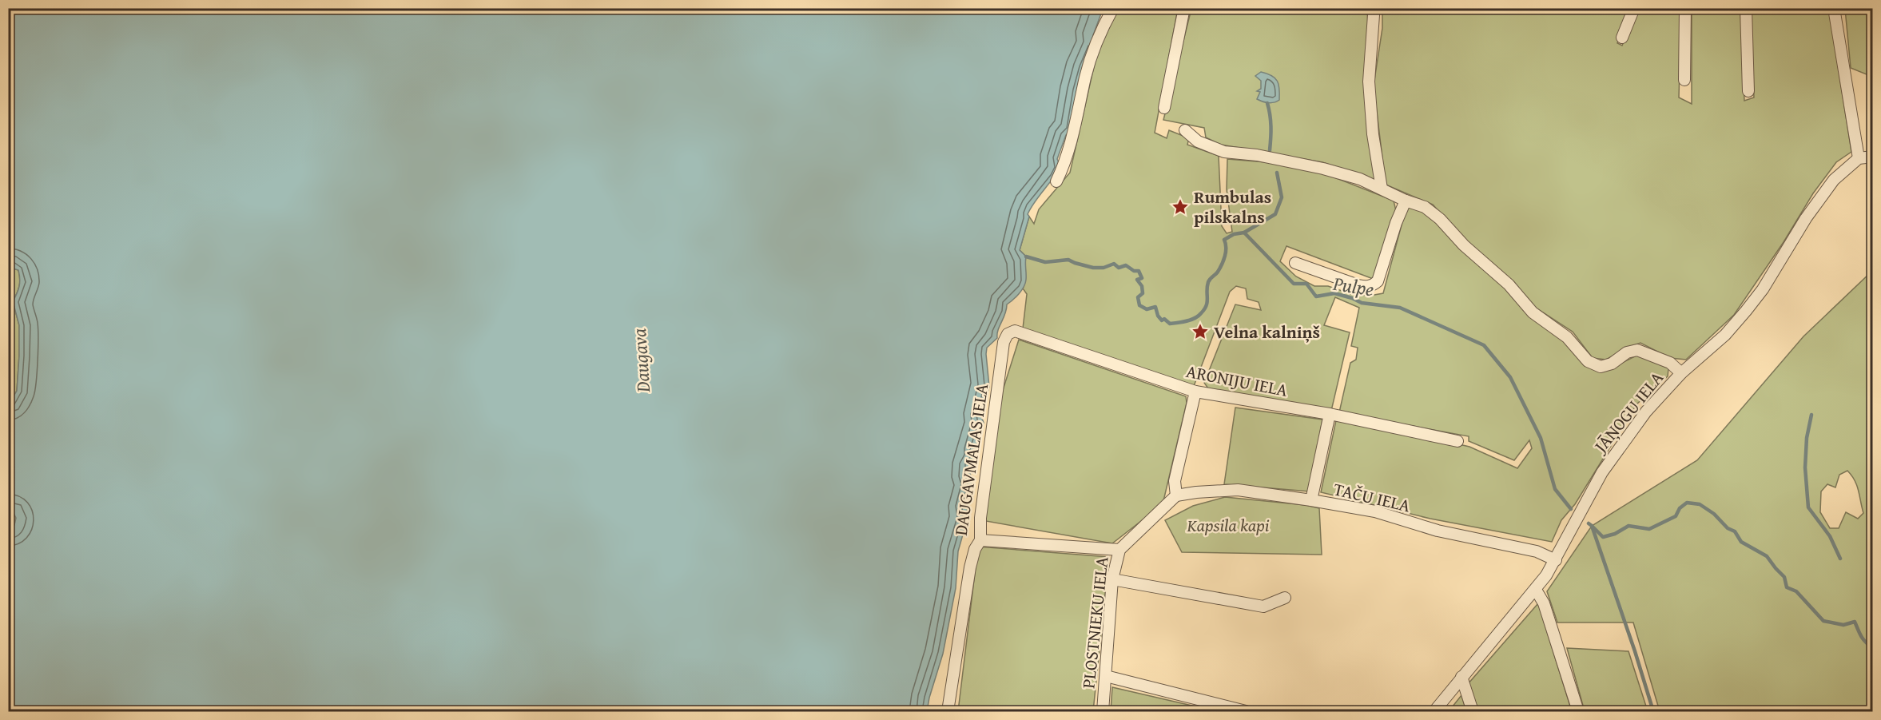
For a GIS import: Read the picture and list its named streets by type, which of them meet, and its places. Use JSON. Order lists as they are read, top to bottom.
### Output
{
  "streets": {
    "street": [
      "ARONIJU IELA",
      "JĀŅOGU IELA",
      "DAUGAVMALAS IELA",
      "TAČU IELA",
      "PLOSTNIEKU IELA"
    ]
  },
  "crossings": [
    ["ARONIJU IELA", "DAUGAVMALAS IELA"],
    ["JĀŅOGU IELA", "TAČU IELA"],
    ["TAČU IELA", "PLOSTNIEKU IELA"]
  ],
  "water": ["Pulpe", "Daugava"],
  "parks": ["Kapsila kapi"],
  "places": {
    "place": ["Rumbulas pilskalns", "Velna kalniņš"]
  }
}
